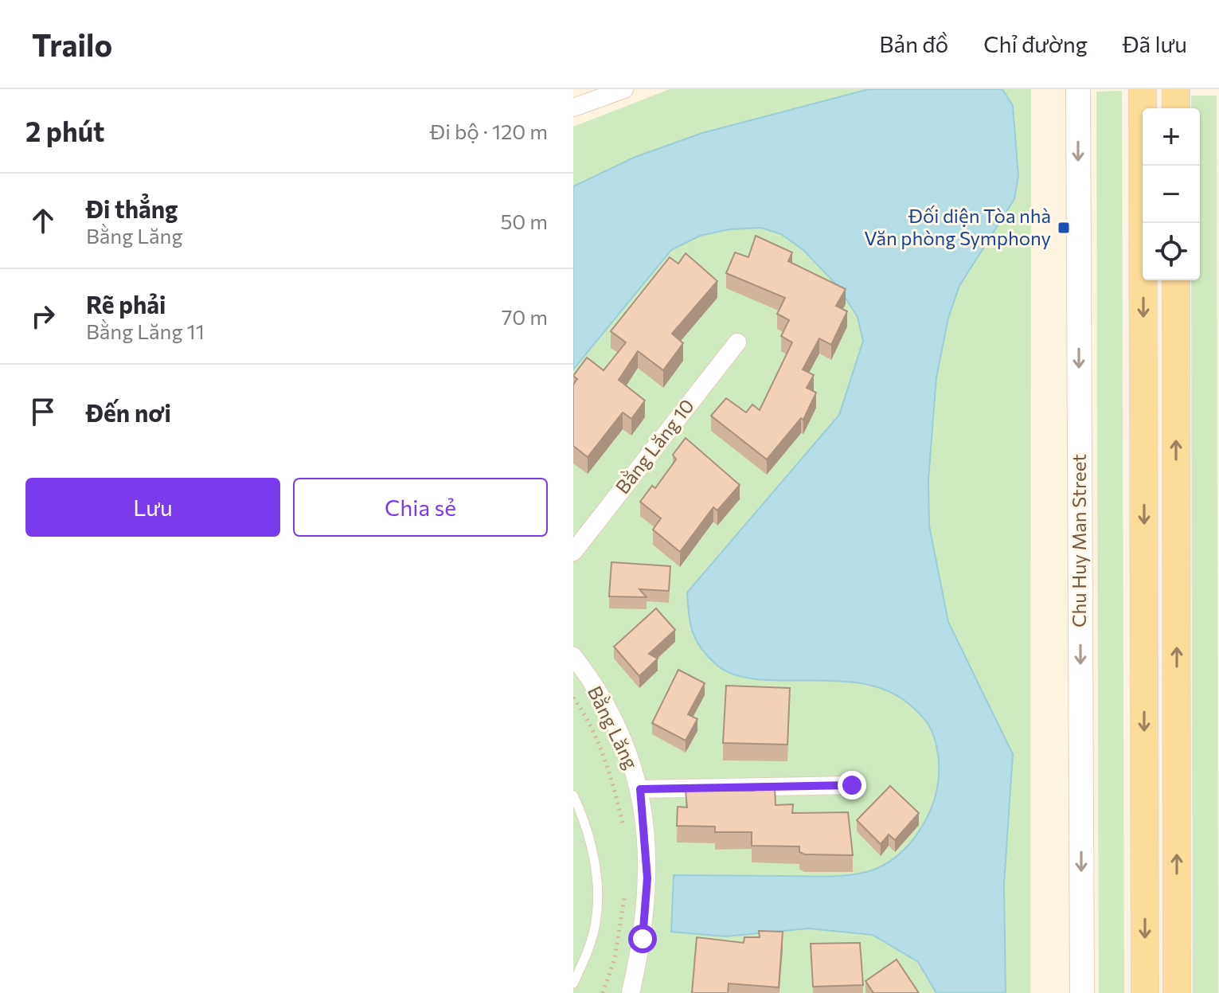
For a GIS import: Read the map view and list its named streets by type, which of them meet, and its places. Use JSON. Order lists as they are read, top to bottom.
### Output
{
  "streets": {
    "main road": ["Chu Huy Man Street"],
    "street": ["Bằng Lăng 10", "Bằng Lăng"]
  },
  "places": {
    "transit": ["Đối diện Tòa nhà Văn phòng Symphony"]
  },
  "page": {
    "header": "Trailo",
    "nav": ["Bản đồ", "Chỉ đường", "Đã lưu"],
    "heading": ["2 phút", "Đi bộ · 120 m"],
    "map_buttons": ["+", "−"],
    "list": [
      ["Đi thẳng", "Bằng Lăng", "50 m"],
      ["Rẽ phải", "Bằng Lăng 11", "70 m"],
      "Đến nơi"
    ],
    "buttons": ["Lưu", "Chia sẻ"]
  }
}
